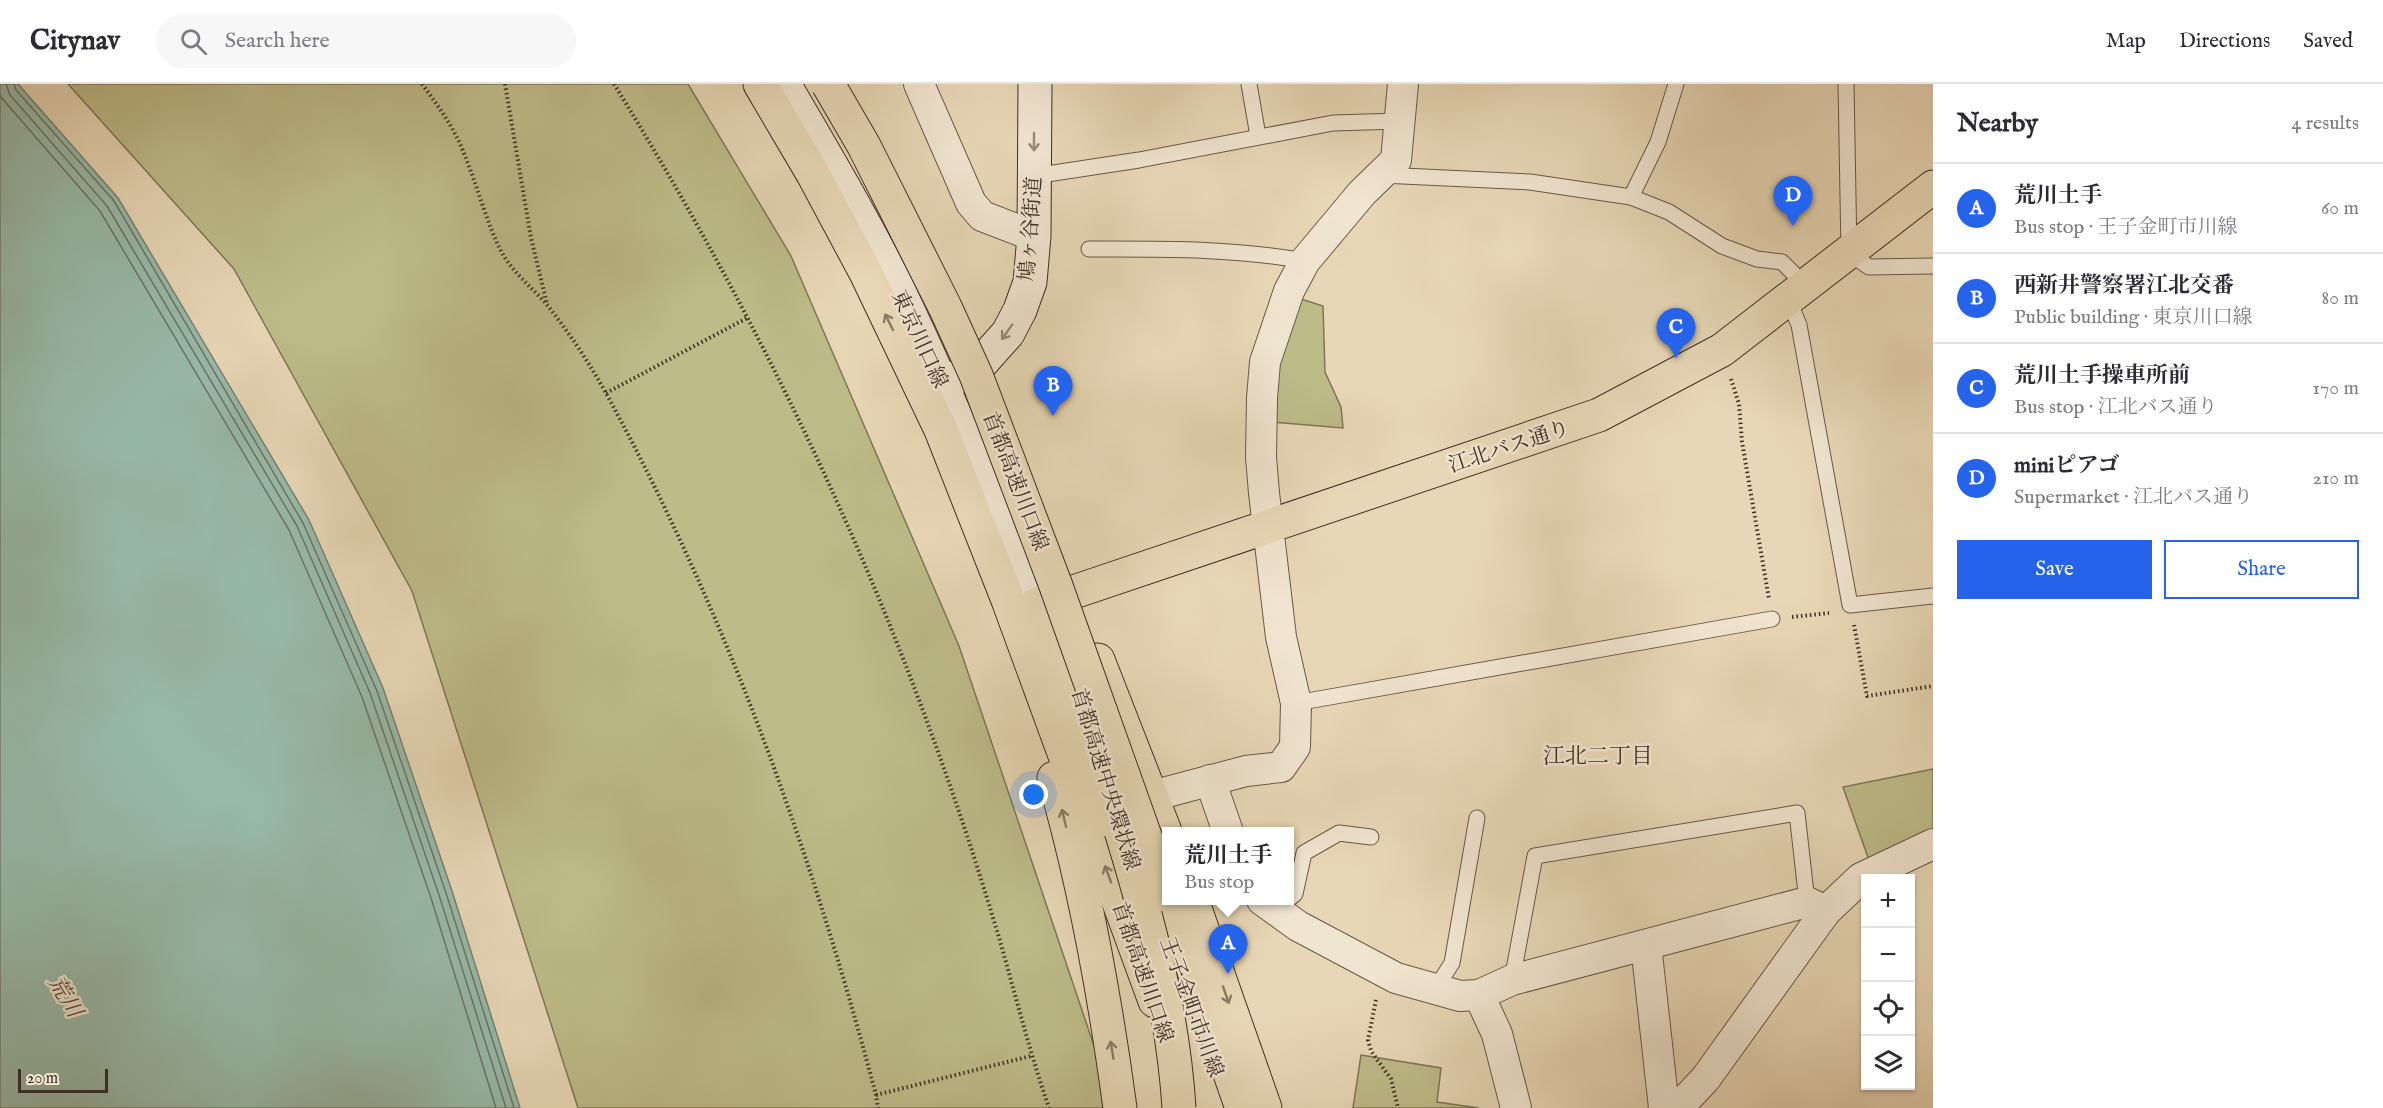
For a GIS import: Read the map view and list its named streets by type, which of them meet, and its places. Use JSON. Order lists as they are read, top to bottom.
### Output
{
  "streets": {
    "main road": [
      "鳩ヶ谷街道",
      "東京川口線",
      "江北バス通り",
      "首都高速川口線",
      "首都高速中央環状線",
      "王子金町市川線"
    ]
  },
  "crossings": [
    ["鳩ヶ谷街道", "東京川口線"],
    ["東京川口線", "江北バス通り"],
    ["東京川口線", "王子金町市川線"],
    ["江北バス通り", "王子金町市川線"],
    ["首都高速川口線", "首都高速中央環状線"]
  ],
  "one_way": ["鳩ヶ谷街道"],
  "districts": ["江北二丁目"],
  "water": ["荒川"],
  "scale_bar": "20 m",
  "page": {
    "header": "Citynav",
    "search": "Search here",
    "nav": ["Map", "Directions", "Saved"],
    "heading": ["Nearby", "4 results"],
    "list": [
      {
        "mark": "A",
        "name": "荒川土手",
        "note": "Bus stop · 王子金町市川線",
        "value": "60 m"
      },
      {
        "mark": "B",
        "name": "西新井警察署江北交番",
        "note": "Public building · 東京川口線",
        "value": "80 m"
      },
      {
        "mark": "C",
        "name": "荒川土手操車所前",
        "note": "Bus stop · 江北バス通り",
        "value": "170 m"
      },
      {
        "mark": "D",
        "name": "miniピアゴ",
        "note": "Supermarket · 江北バス通り",
        "value": "210 m"
      }
    ],
    "pins": [
      "D",
      "C",
      "B",
      "A"
    ],
    "buttons": ["Save", "Share"],
    "popup": ["荒川土手", "Bus stop"],
    "map_buttons": ["+", "−"],
    "scale": "20 m"
  }
}
